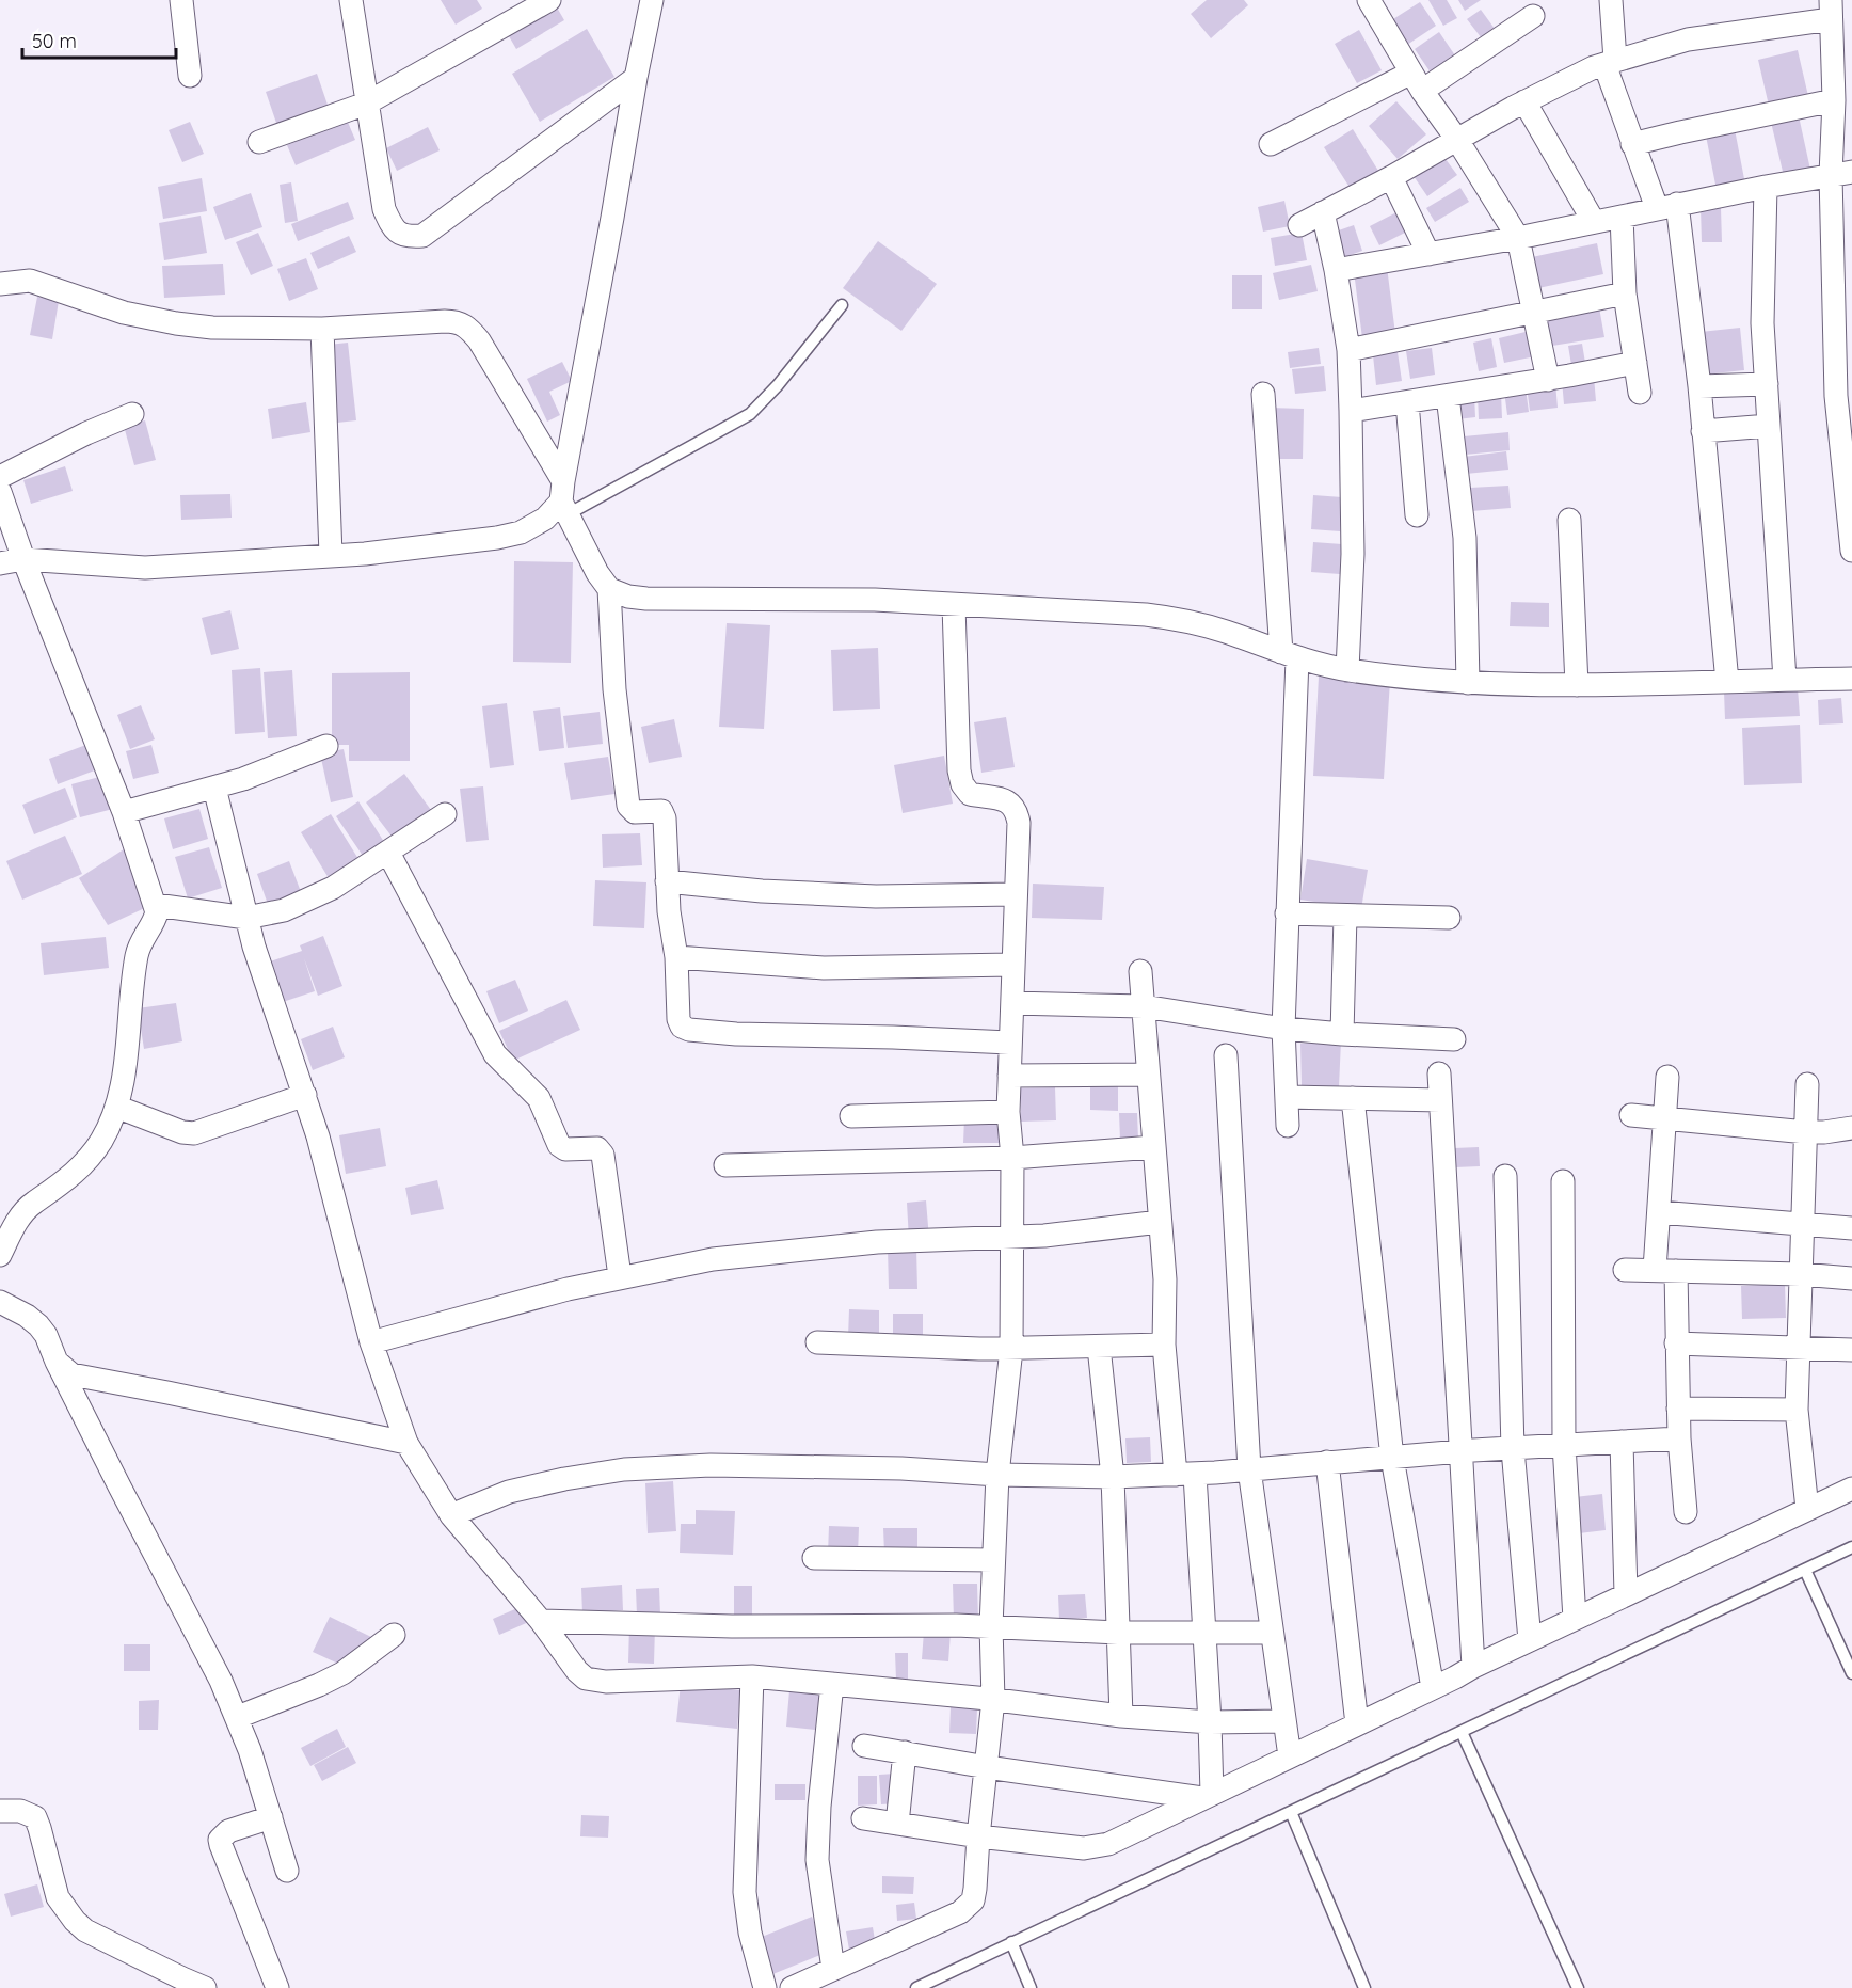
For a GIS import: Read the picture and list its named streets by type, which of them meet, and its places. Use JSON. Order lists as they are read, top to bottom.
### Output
{
  "scale_bar": "50 m"
}
